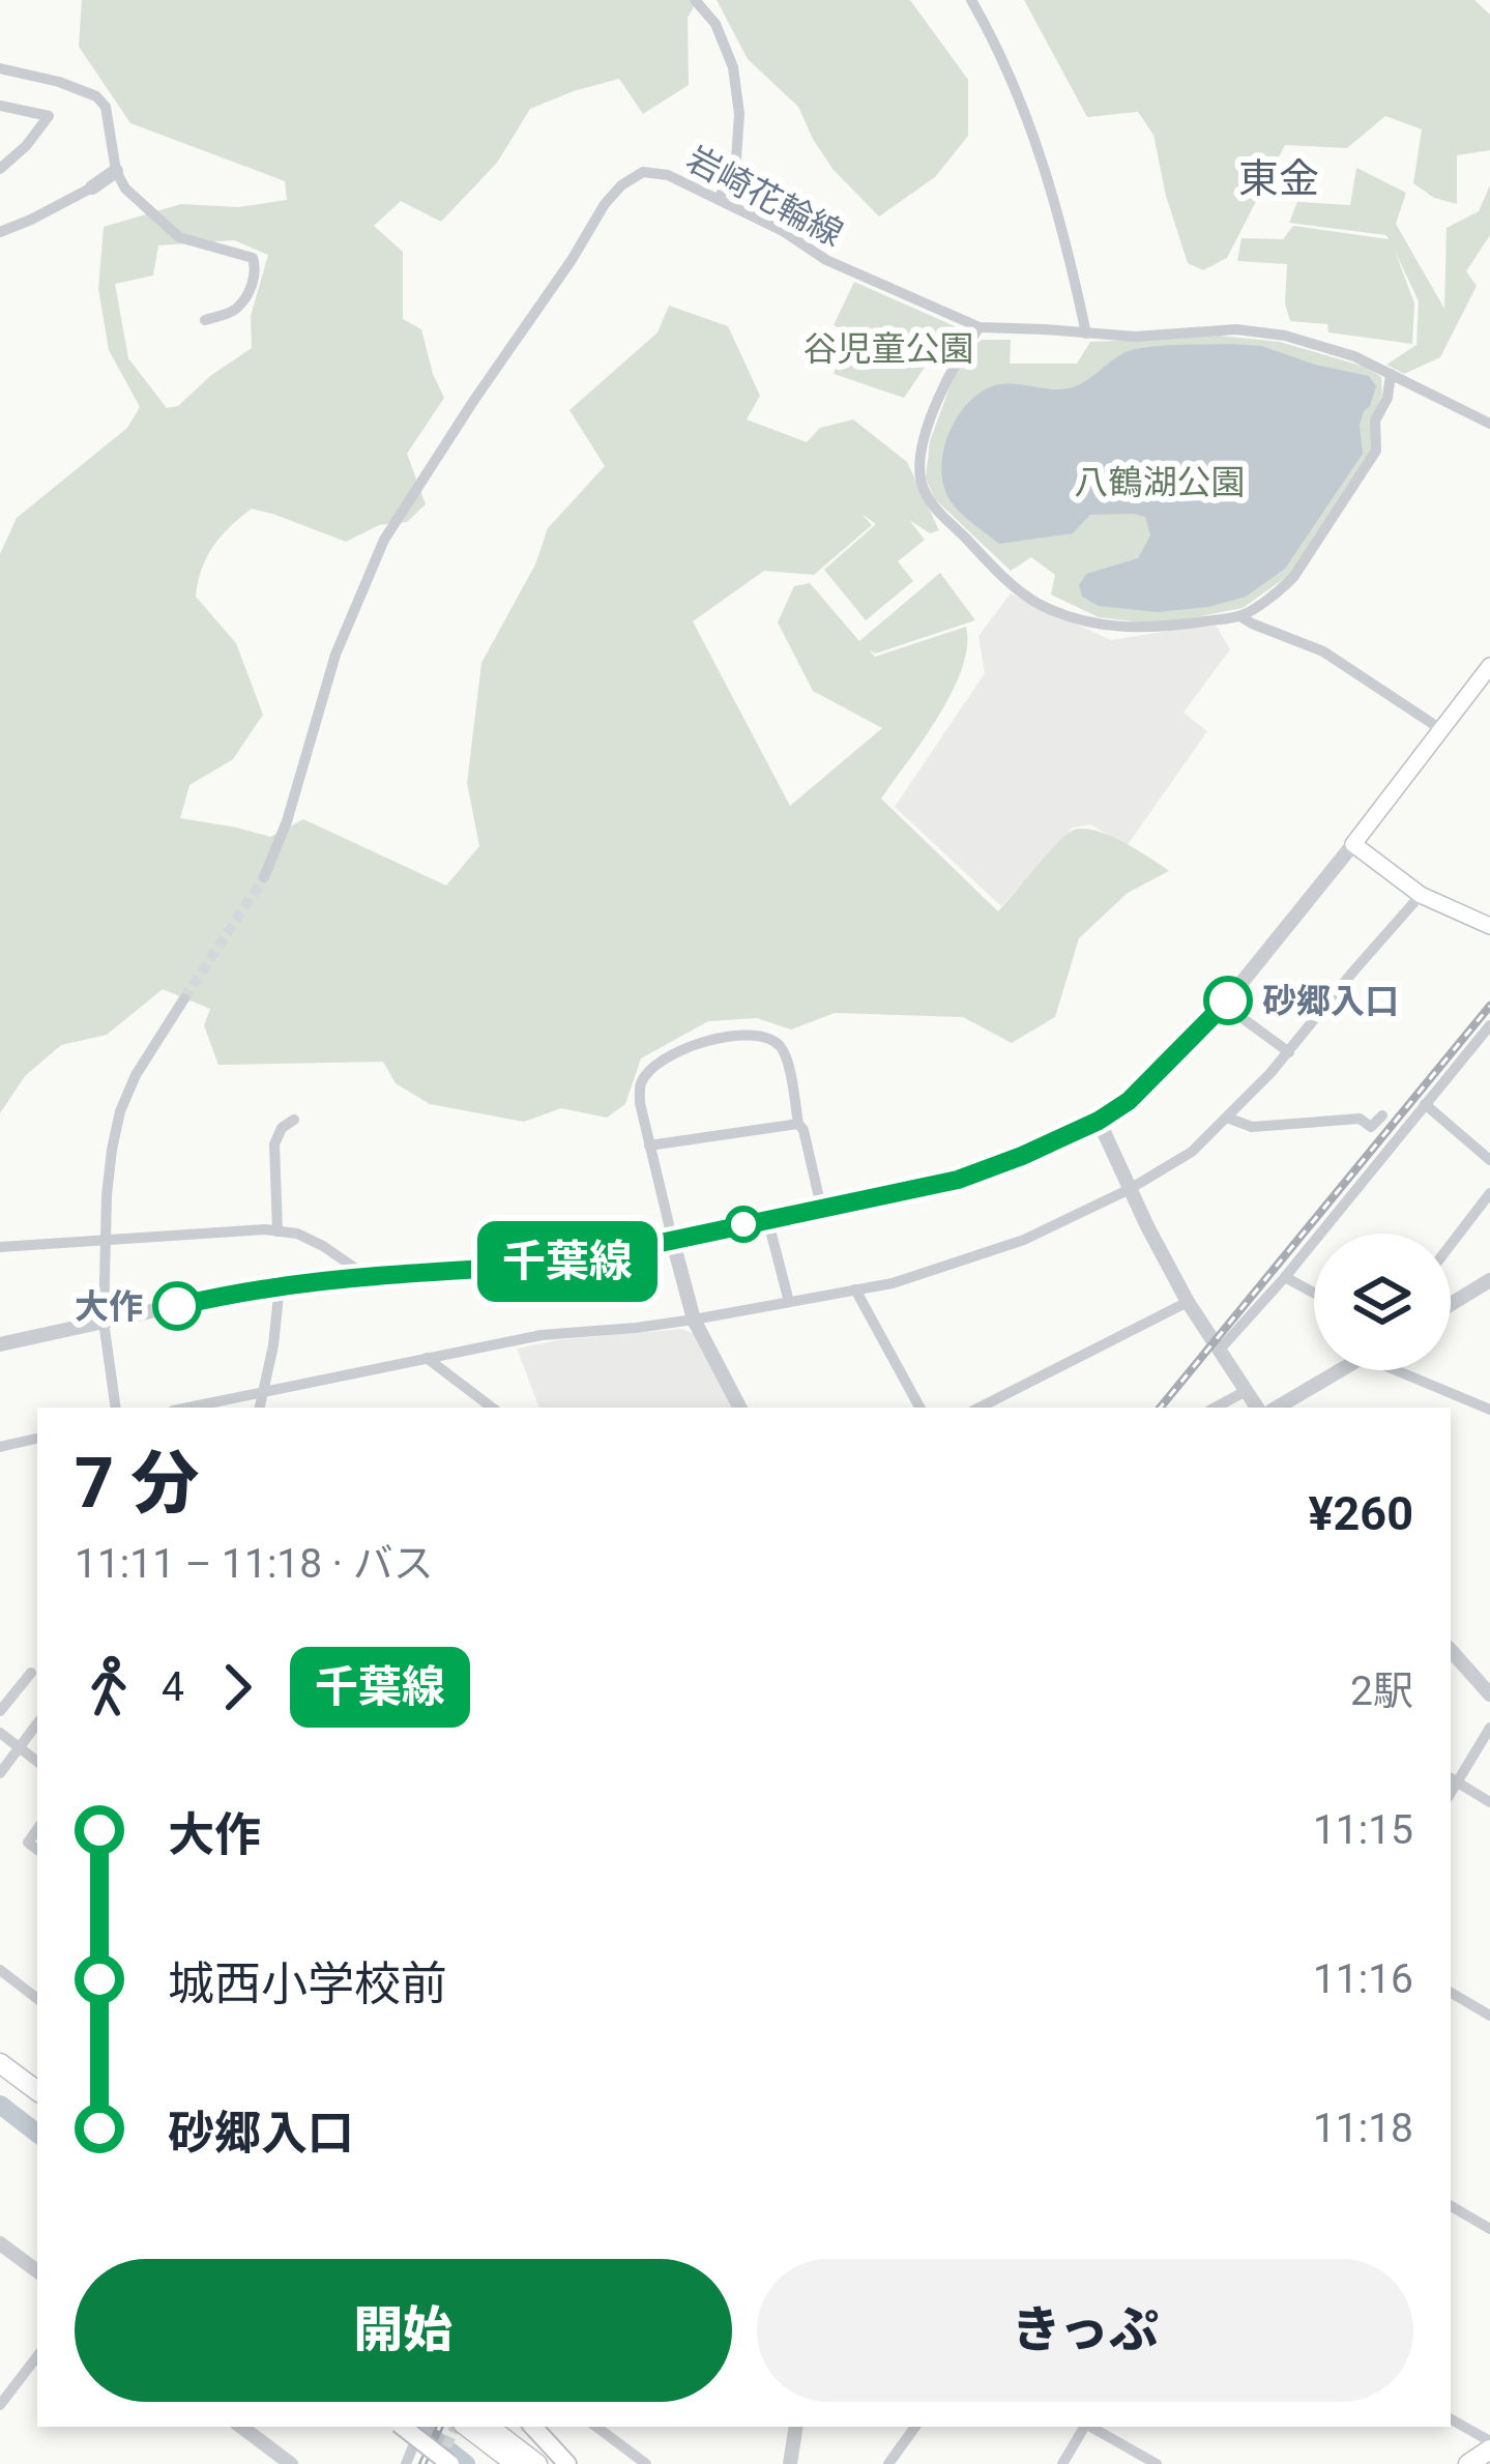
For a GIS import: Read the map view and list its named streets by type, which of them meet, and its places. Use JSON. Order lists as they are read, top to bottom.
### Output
{
  "streets": {
    "street": ["岩崎花輪線"]
  },
  "districts": ["東金"],
  "parks": ["谷児童公園", "八鶴湖公園"],
  "places": ["砂郷入口", "大作"],
  "lines": ["bus line 千葉線"],
  "page": {
    "on_map": "千葉線",
    "heading": ["7 分", "11:11 – 11:18 · バス", "¥260"],
    "legs": ["4", "千葉線", "2駅"],
    "list": [
      {
        "name": "大作",
        "value": "11:15"
      },
      {
        "name": "城西小学校前",
        "value": "11:16"
      },
      {
        "name": "砂郷入口",
        "value": "11:18"
      }
    ],
    "buttons": ["開始", "きっぷ"]
  }
}
